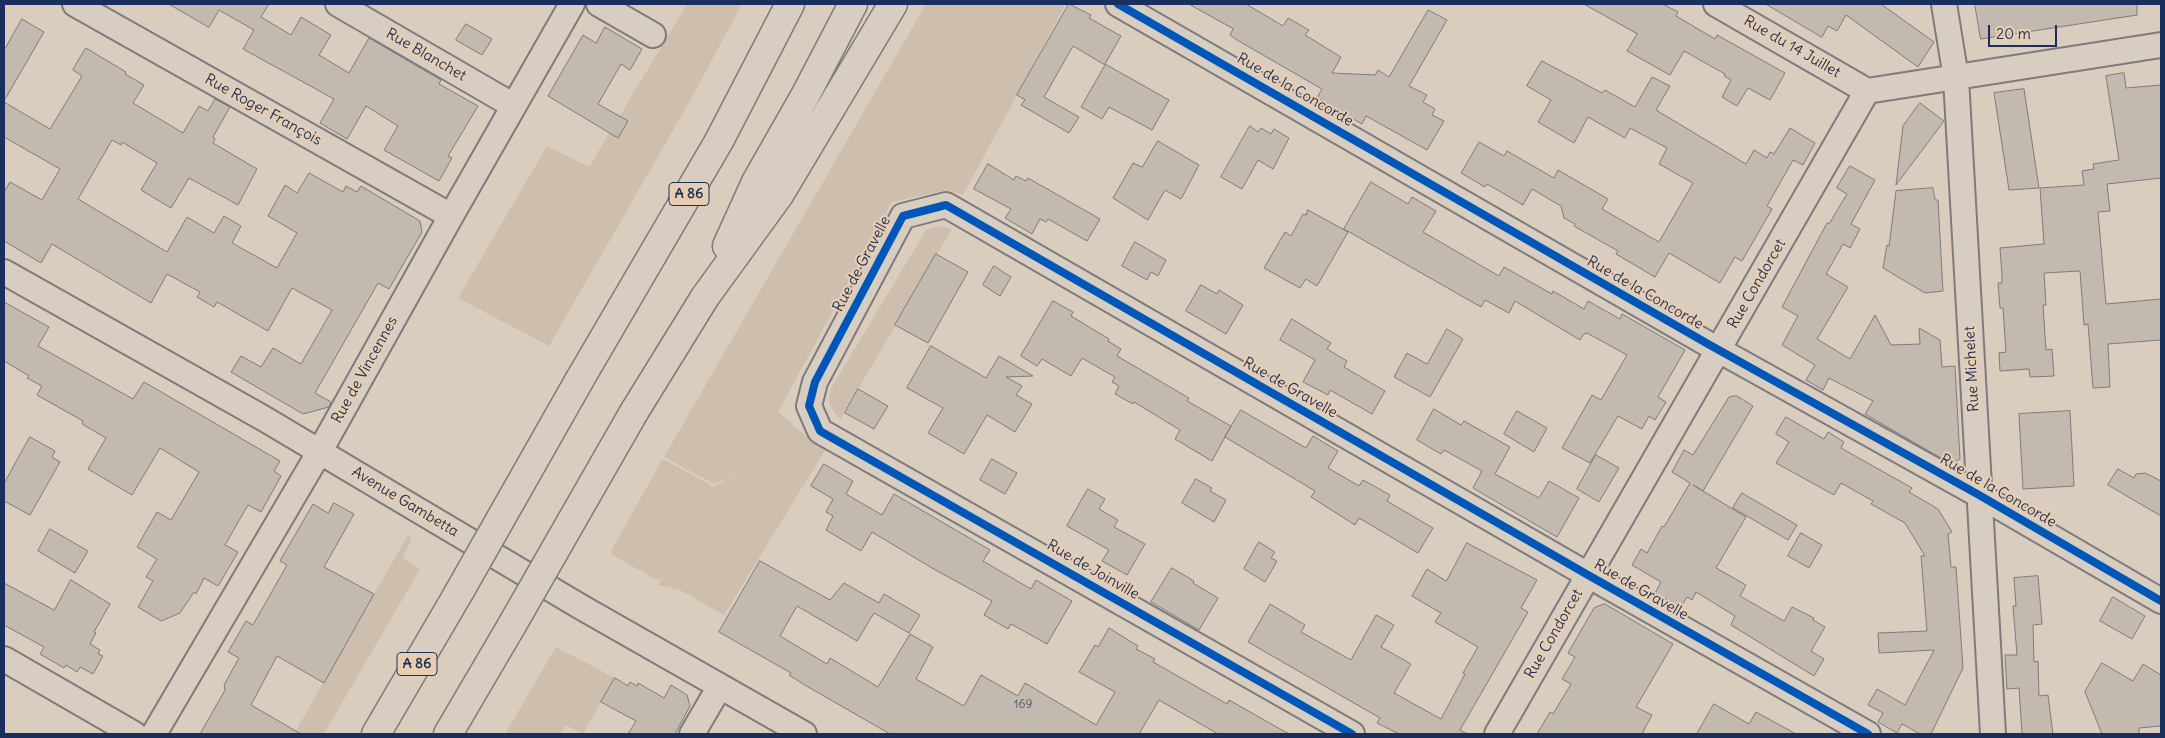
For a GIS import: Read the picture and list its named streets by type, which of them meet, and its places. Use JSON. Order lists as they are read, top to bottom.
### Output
{
  "streets": {
    "highway": ["A 86"],
    "street": [
      "Rue du 14 Juillet",
      "Rue Blanchet",
      "Rue de la Concorde",
      "Rue Roger François",
      "Rue de Gravelle",
      "Rue Condorcet",
      "Rue Michelet",
      "Rue de Vincennes",
      "Avenue Gambetta",
      "Rue de Joinville"
    ]
  },
  "crossings": [
    ["Rue du 14 Juillet", "Rue Condorcet"],
    ["Rue Blanchet", "Rue de Vincennes"],
    ["Rue de la Concorde", "Rue Condorcet"],
    ["Rue de la Concorde", "Rue Michelet"],
    ["Rue Roger François", "Rue de Vincennes"],
    ["Rue de Gravelle", "Rue Condorcet"],
    ["Rue de Gravelle", "Rue de Joinville"],
    ["Rue de Vincennes", "Avenue Gambetta"]
  ],
  "house_numbers": ["169"],
  "scale_bar": "20 m"
}
